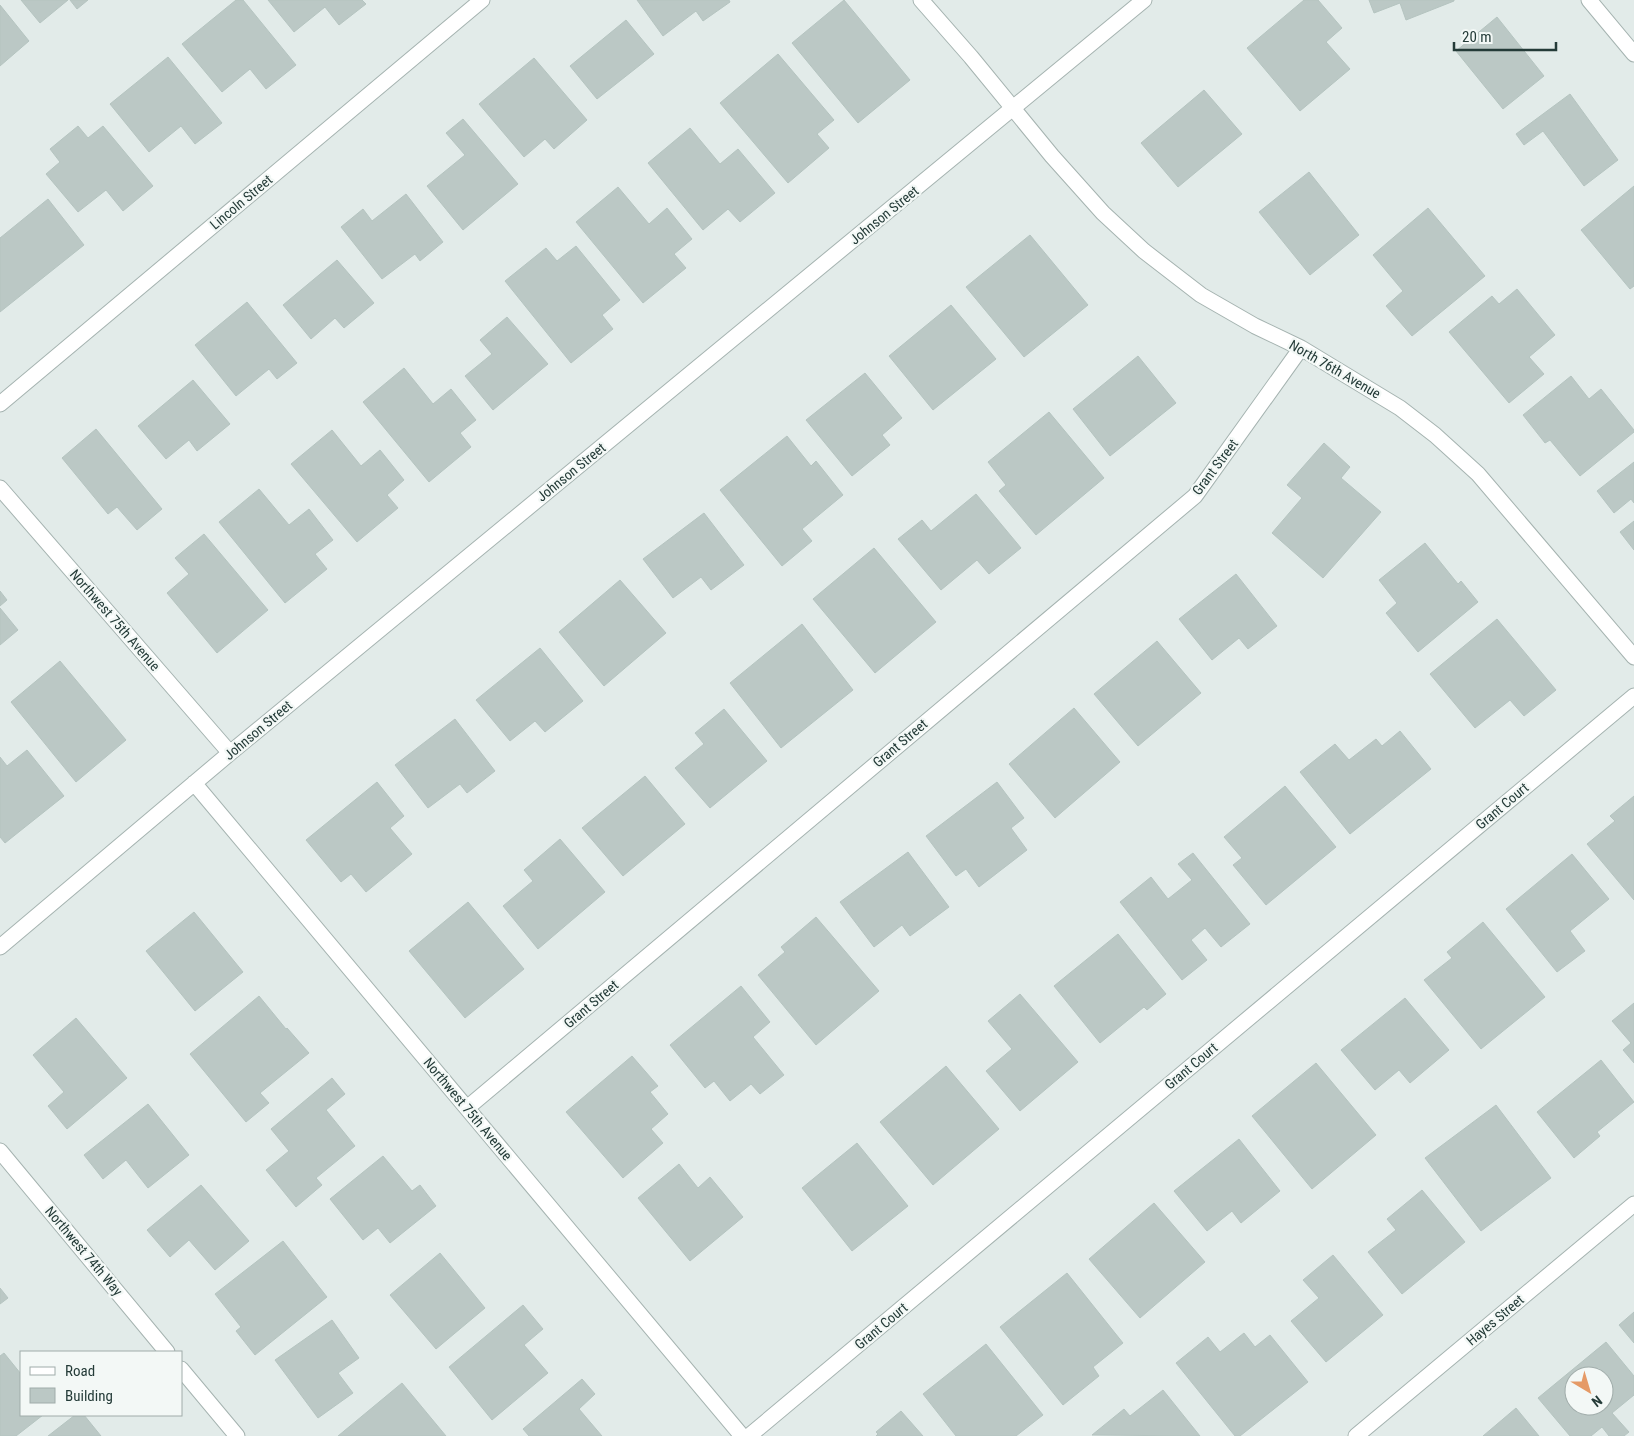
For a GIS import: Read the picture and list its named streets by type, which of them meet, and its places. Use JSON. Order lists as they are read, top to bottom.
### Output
{
  "streets": {
    "street": [
      "Lincoln Street",
      "Johnson Street",
      "North 76th Avenue",
      "Grant Street",
      "Northwest 75th Avenue",
      "Grant Court",
      "Northwest 74th Way",
      "Hayes Street"
    ]
  },
  "crossings": [
    ["Johnson Street", "North 76th Avenue"],
    ["Johnson Street", "Northwest 75th Avenue"],
    ["North 76th Avenue", "Grant Street"],
    ["Grant Street", "Northwest 75th Avenue"]
  ],
  "legend": ["Road", "Building"],
  "scale_bar": "20 m",
  "north": "bottom right"
}
